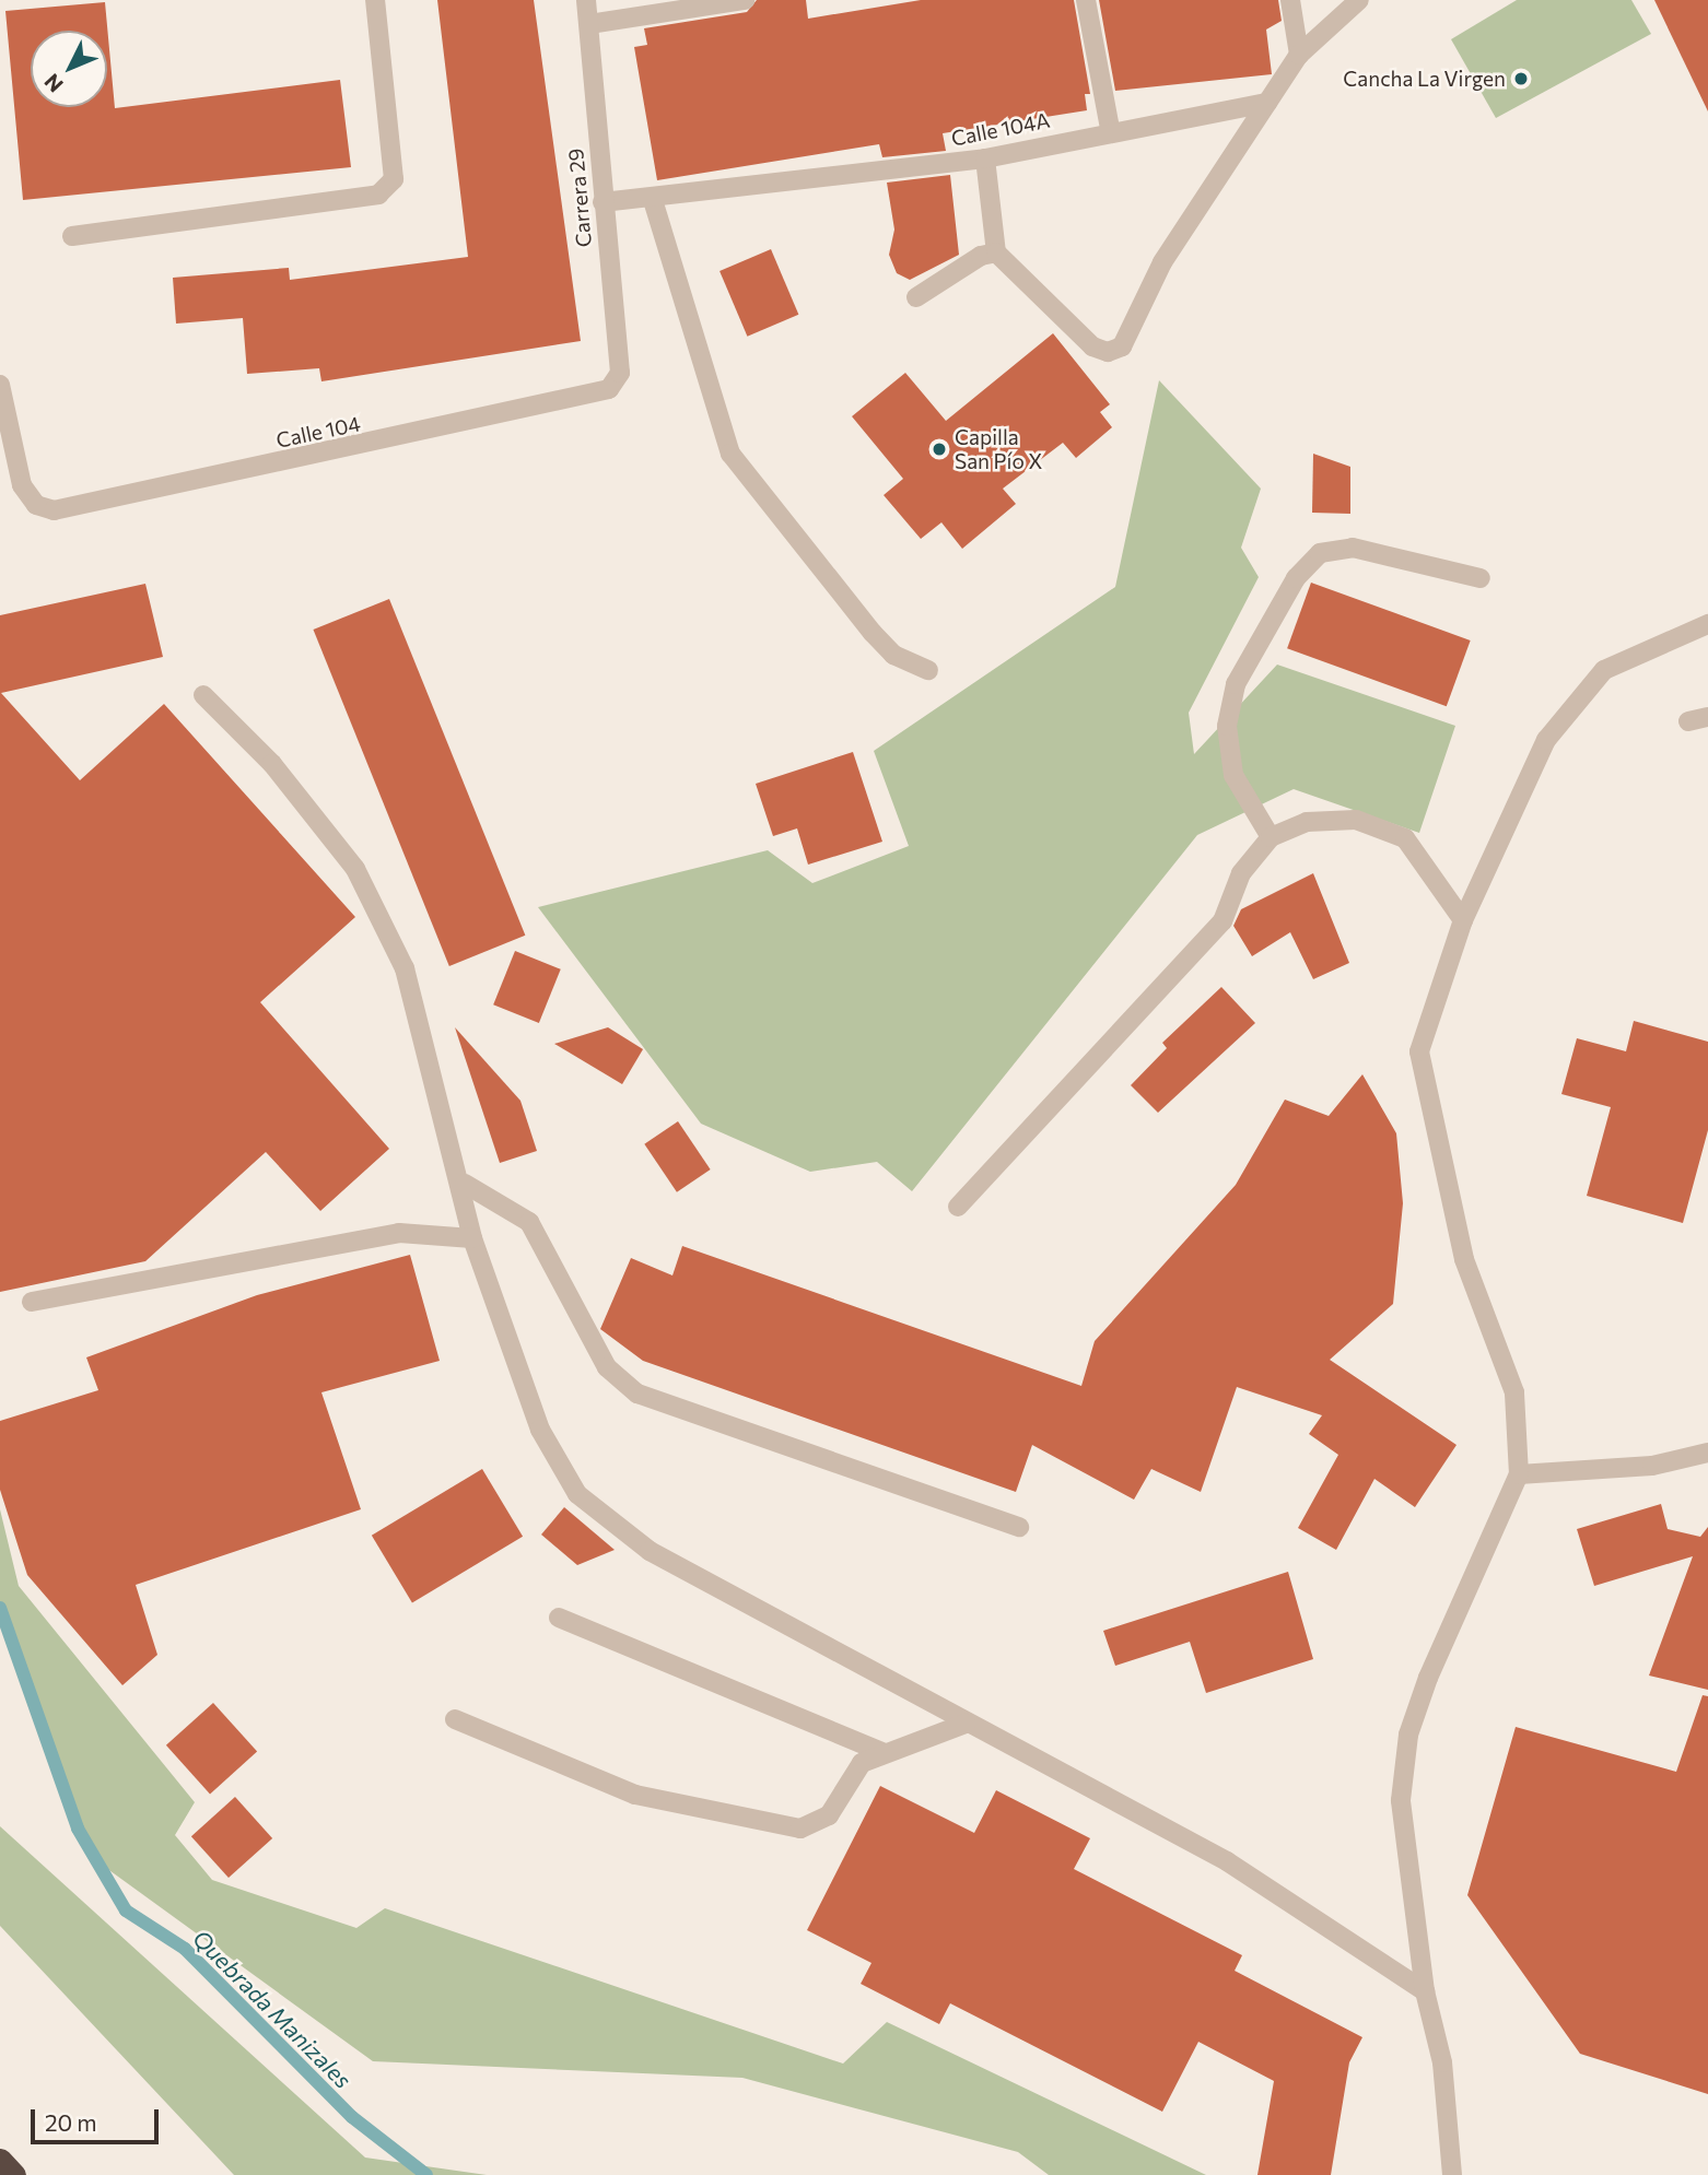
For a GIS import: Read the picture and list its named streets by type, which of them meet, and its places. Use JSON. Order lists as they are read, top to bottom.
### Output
{
  "streets": {
    "street": ["Calle 104A", "Carrera 29", "Calle 104"]
  },
  "crossings": [
    ["Calle 104A", "Carrera 29"],
    ["Carrera 29", "Calle 104"]
  ],
  "water": ["Quebrada Manizales"],
  "places": ["Cancha La Virgen", "Capilla San Pío X"],
  "scale_bar": "20 m",
  "north": "bottom left"
}
